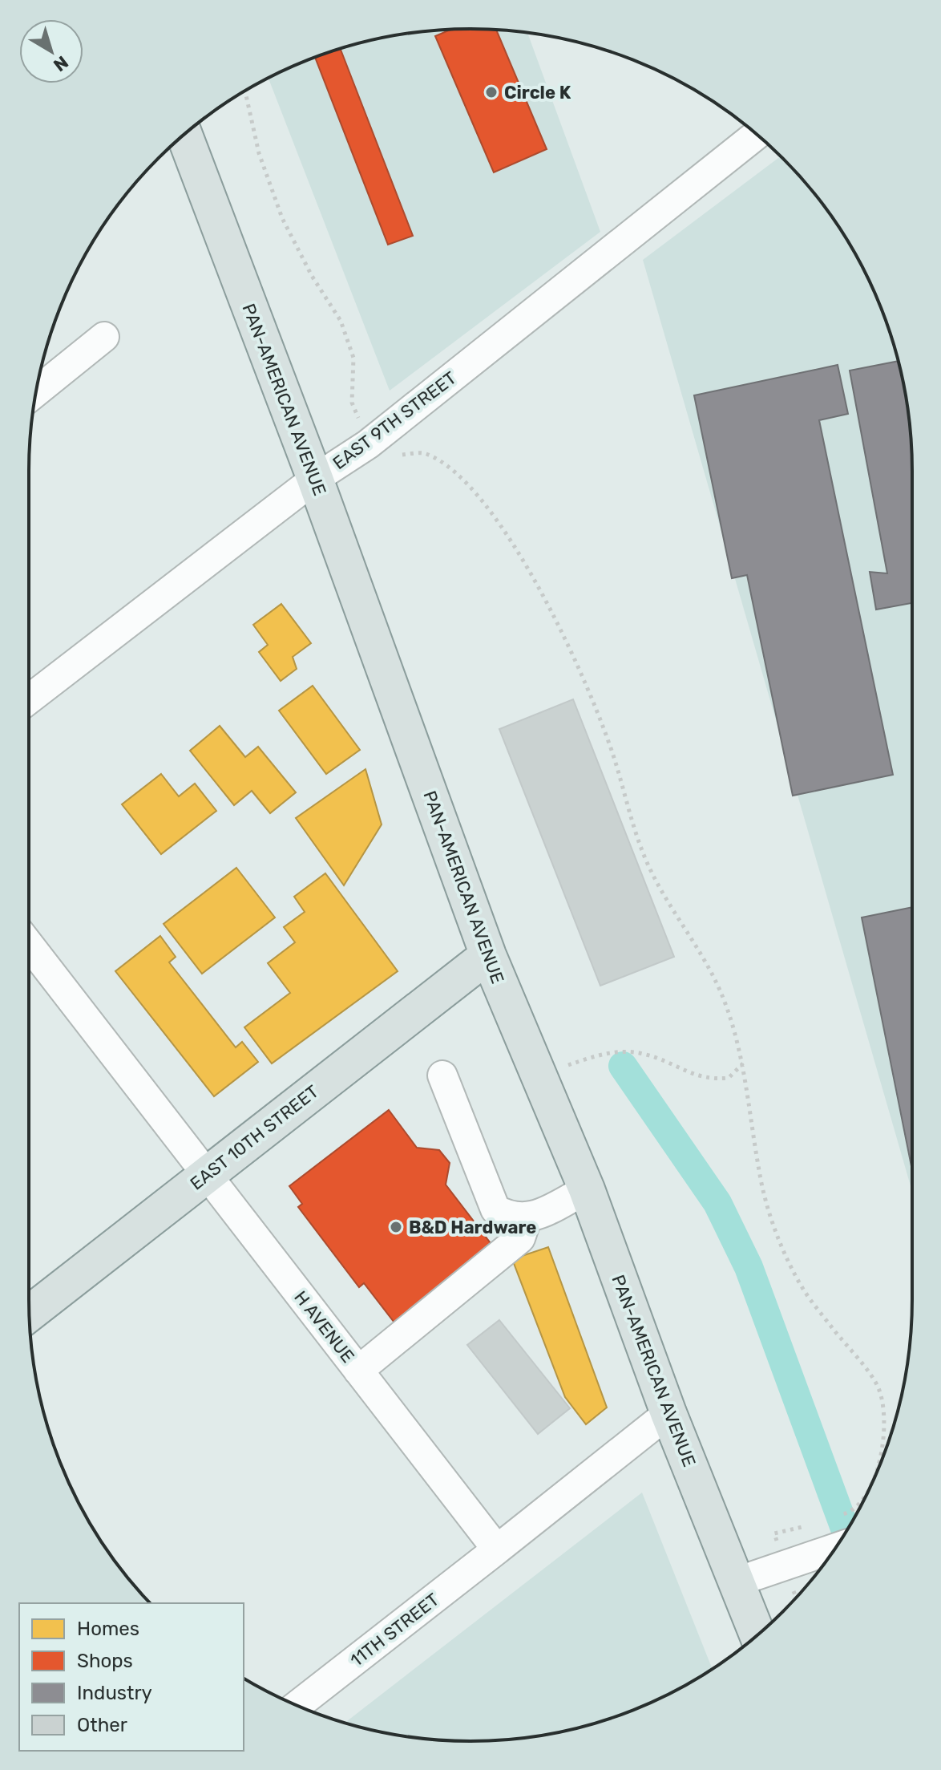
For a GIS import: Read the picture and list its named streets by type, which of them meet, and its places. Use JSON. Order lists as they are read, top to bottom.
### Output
{
  "streets": {
    "main road": ["PAN-AMERICAN AVENUE", "EAST 10TH STREET"],
    "street": ["EAST 9TH STREET", "H AVENUE", "11TH STREET"]
  },
  "crossings": [
    ["PAN-AMERICAN AVENUE", "EAST 9TH STREET"],
    ["PAN-AMERICAN AVENUE", "EAST 10TH STREET"],
    ["EAST 10TH STREET", "H AVENUE"],
    ["H AVENUE", "11TH STREET"]
  ],
  "places": ["Circle K", "B&D Hardware"],
  "legend": [
    "Homes",
    "Shops",
    "Industry",
    "Other"
  ],
  "north": "bottom right"
}
